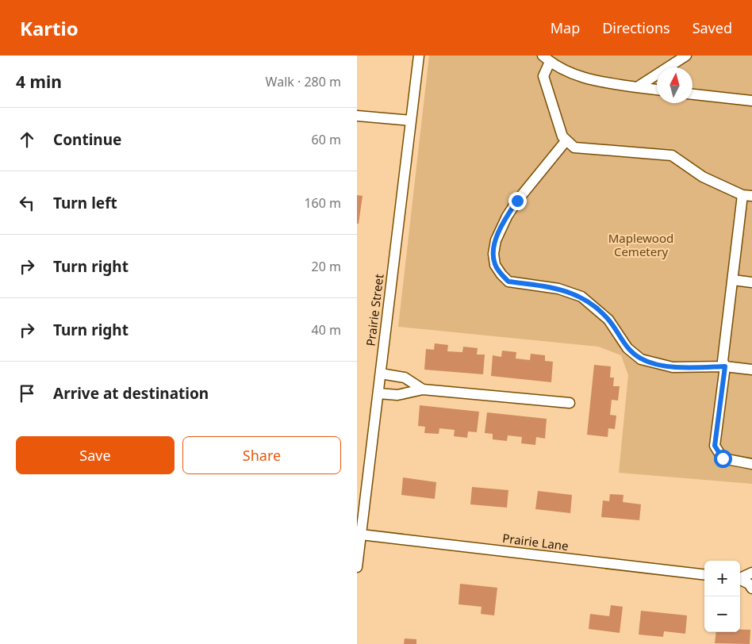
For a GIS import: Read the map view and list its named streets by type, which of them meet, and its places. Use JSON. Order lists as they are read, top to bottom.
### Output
{
  "streets": {
    "street": ["Prairie Street", "Prairie Lane"]
  },
  "crossings": [
    ["Prairie Street", "Prairie Lane"]
  ],
  "parks": ["Maplewood Cemetery"],
  "north": "top",
  "page": {
    "header": "Kartio",
    "nav": ["Map", "Directions", "Saved"],
    "heading": ["4 min", "Walk · 280 m"],
    "list": [
      ["Continue", "60 m"],
      ["Turn left", "160 m"],
      ["Turn right", "20 m"],
      ["Turn right", "40 m"],
      "Arrive at destination"
    ],
    "buttons": ["Save", "Share"],
    "map_buttons": ["+", "−"]
  }
}
